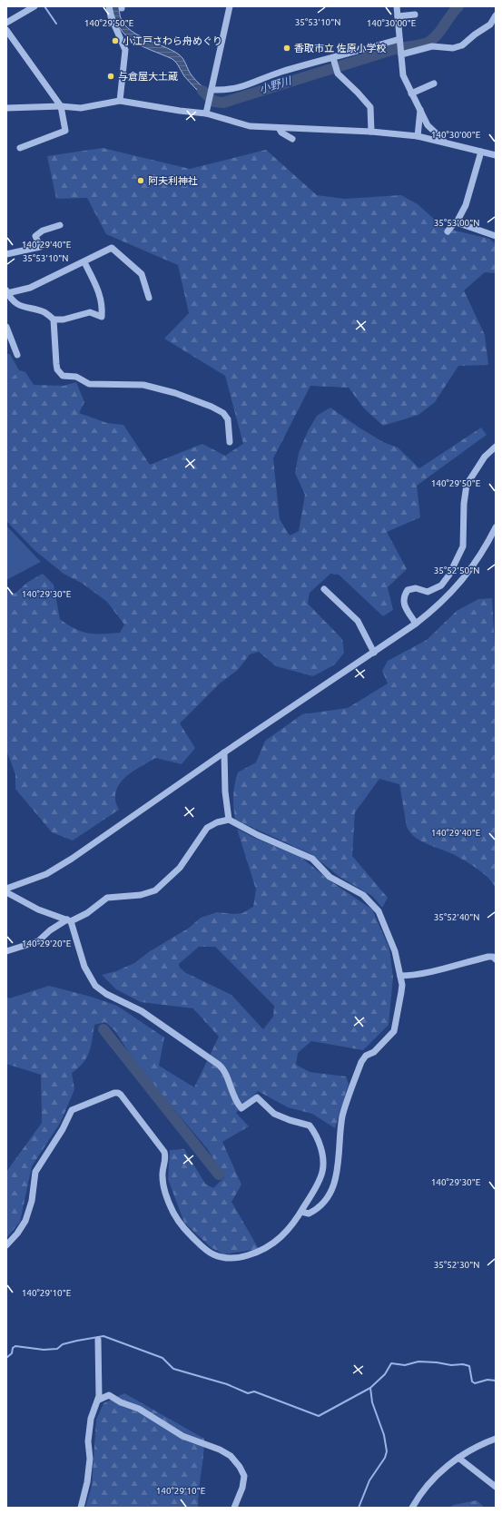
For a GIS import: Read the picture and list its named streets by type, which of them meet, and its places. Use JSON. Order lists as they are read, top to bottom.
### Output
{
  "water": ["小野川"],
  "places": [
    "小江戸さわら舟めぐり",
    "香取市立 佐原小学校",
    "与倉屋大土蔵",
    "阿夫利神社"
  ],
  "coordinates": [
    "35°53'10\"N",
    "140°29'50\"E",
    "140°30'00\"E",
    "35°53'00\"N",
    "140°29'40\"E",
    "35°52'50\"N",
    "140°29'30\"E",
    "35°52'40\"N",
    "140°29'20\"E",
    "35°52'30\"N",
    "140°29'10\"E"
  ]
}
